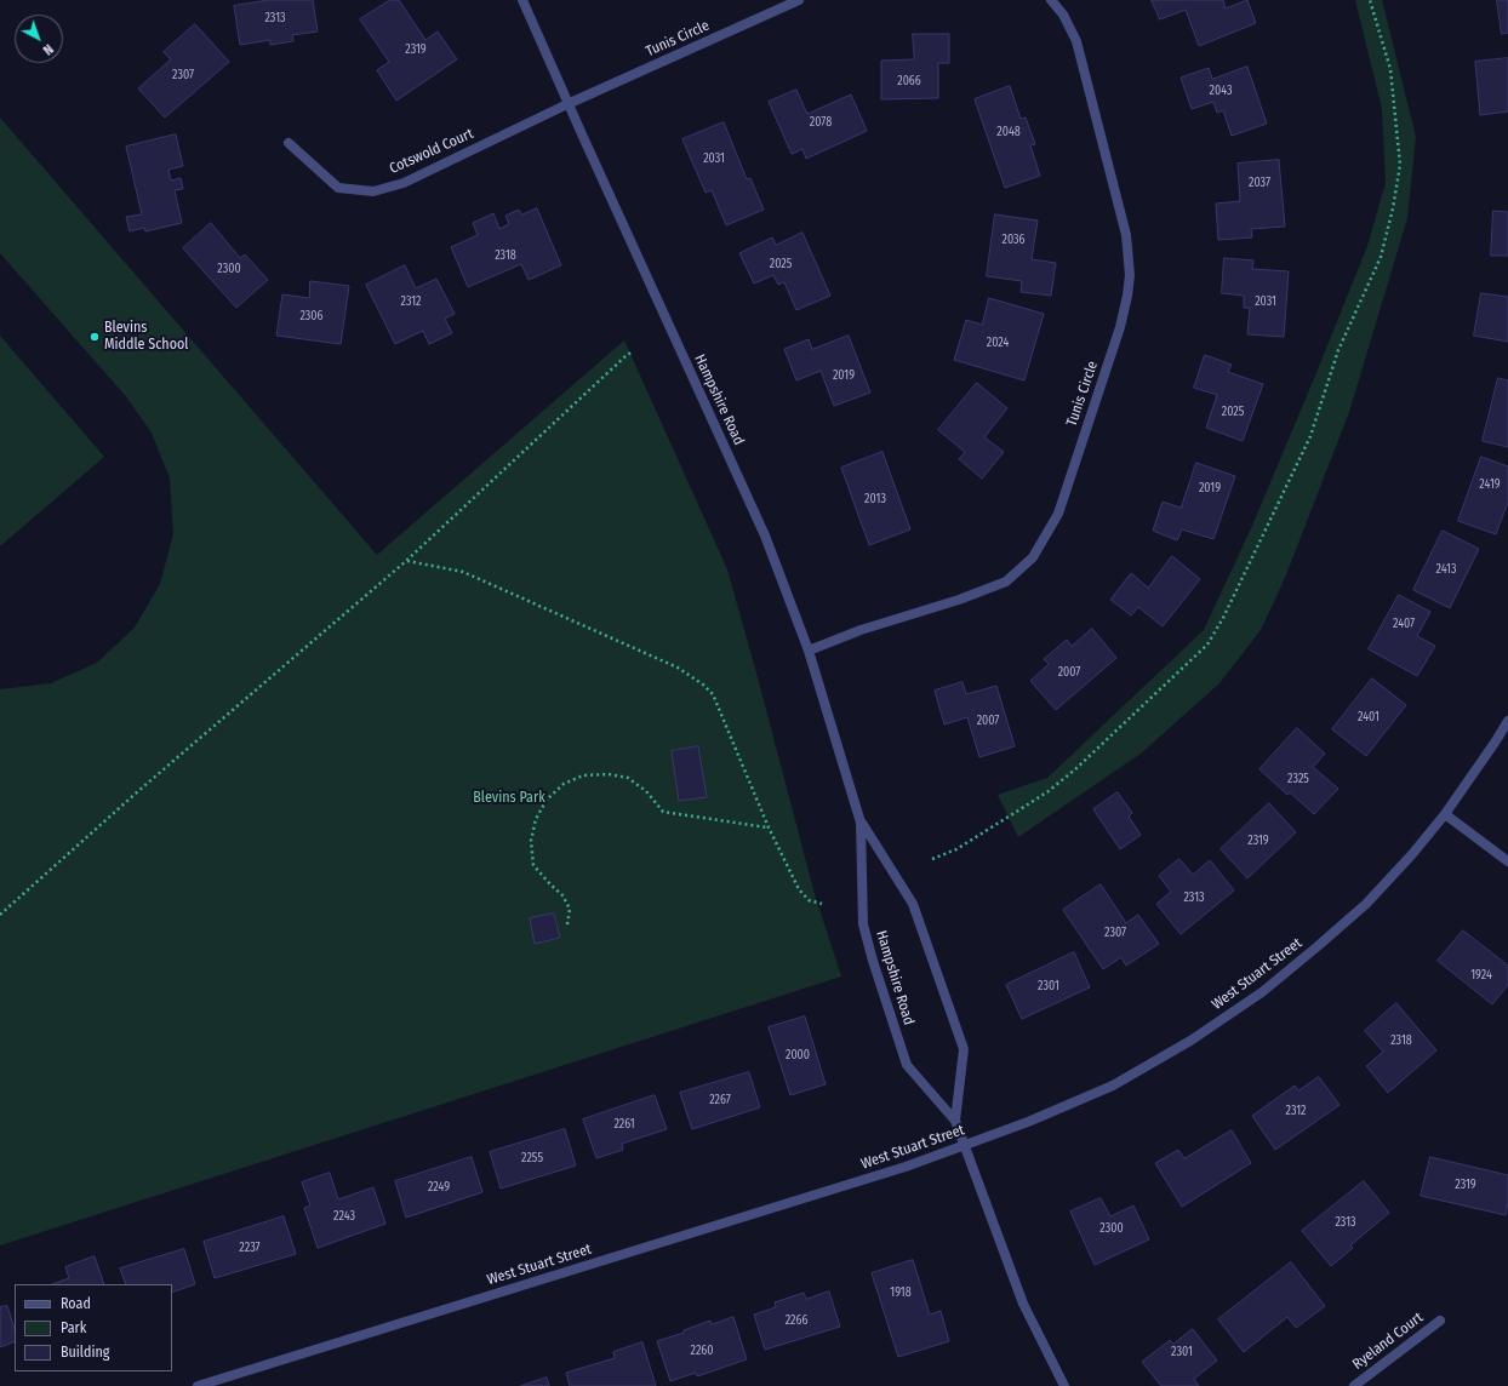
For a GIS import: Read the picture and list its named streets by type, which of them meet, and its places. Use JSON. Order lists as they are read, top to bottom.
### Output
{
  "streets": {
    "street": [
      "Tunis Circle",
      "Cotswold Court",
      "Hampshire Road",
      "West Stuart Street",
      "Ryeland Court"
    ]
  },
  "crossings": [
    ["Tunis Circle", "Cotswold Court"],
    ["Tunis Circle", "Hampshire Road"],
    ["Cotswold Court", "Hampshire Road"],
    ["Hampshire Road", "West Stuart Street"]
  ],
  "parks": ["Blevins Park"],
  "places": ["Blevins Middle School"],
  "house_numbers": [
    "2313",
    "2319",
    "2307",
    "2066",
    "2043",
    "2078",
    "2048",
    "2031",
    "2037",
    "2036",
    "2318",
    "2025",
    "2300",
    "2312",
    "2031",
    "2306",
    "2024",
    "2019",
    "2025",
    "2419",
    "2019",
    "2013",
    "2413",
    "2407",
    "2007",
    "2401",
    "2007",
    "2325",
    "2319",
    "2313",
    "2307",
    "1924",
    "2301",
    "2318",
    "2000",
    "2267",
    "2312",
    "2261",
    "2255",
    "2319",
    "2249",
    "2243",
    "2313",
    "2300",
    "2237",
    "1918",
    "2266",
    "2260",
    "2301"
  ],
  "legend": ["Road", "Park", "Building"],
  "north": "bottom right"
}
